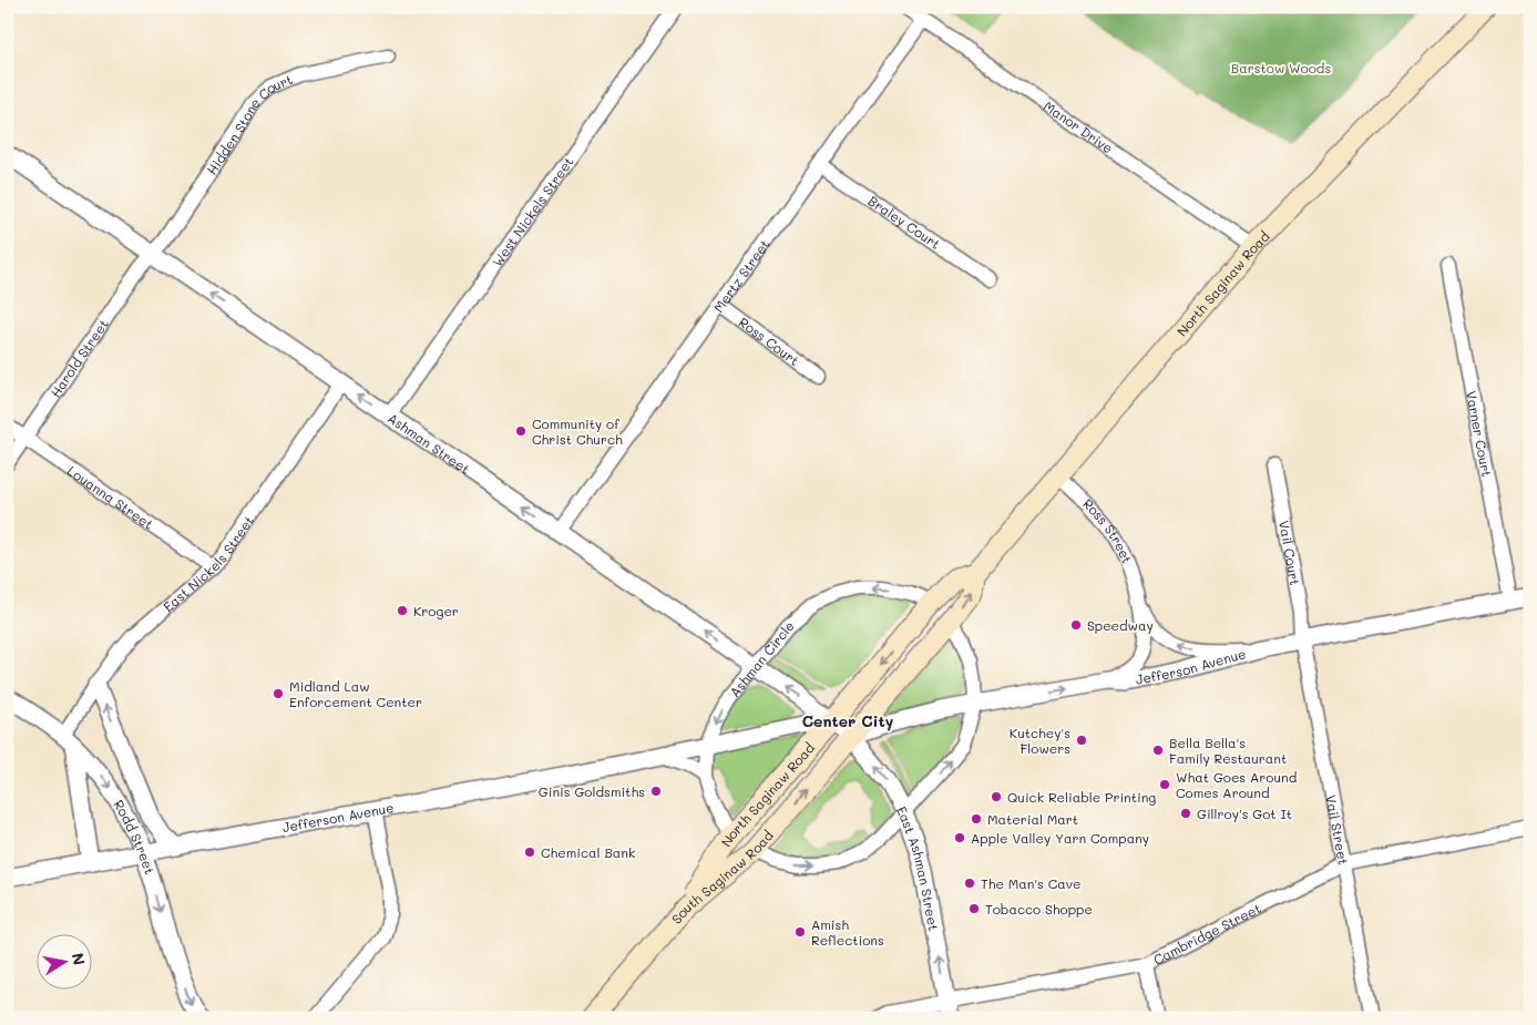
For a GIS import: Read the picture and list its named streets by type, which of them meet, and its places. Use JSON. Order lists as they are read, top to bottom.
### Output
{
  "streets": {
    "main road": ["North Saginaw Road", "South Saginaw Road"],
    "street": [
      "Hidden Stone Court",
      "Manor Drive",
      "West Nickels Street",
      "Braley Court",
      "Mertz Street",
      "Ross Court",
      "Harold Street",
      "Varner Court",
      "Ashman Street",
      "Louanna Street",
      "Ross Street",
      "Vail Court",
      "East Nickels Street",
      "Ashman Circle",
      "Jefferson Avenue",
      "Vail Street",
      "Rodd Street",
      "East Ashman Street",
      "Cambridge Street"
    ]
  },
  "crossings": [
    ["Hidden Stone Court", "Harold Street"],
    ["Hidden Stone Court", "Ashman Street"],
    ["Manor Drive", "Mertz Street"],
    ["Manor Drive", "North Saginaw Road"],
    ["West Nickels Street", "Ashman Street"],
    ["Braley Court", "Mertz Street"],
    ["Mertz Street", "Ross Court"],
    ["Mertz Street", "Ashman Street"],
    ["North Saginaw Road", "Ashman Street"],
    ["North Saginaw Road", "Ross Street"],
    ["North Saginaw Road", "Ashman Circle"],
    ["North Saginaw Road", "Jefferson Avenue"],
    ["North Saginaw Road", "East Ashman Street"],
    ["North Saginaw Road", "South Saginaw Road"],
    ["Harold Street", "Ashman Street"],
    ["Harold Street", "Louanna Street"],
    ["Varner Court", "Jefferson Avenue"],
    ["Ashman Street", "East Nickels Street"],
    ["Ashman Street", "Ashman Circle"],
    ["Ashman Street", "Jefferson Avenue"],
    ["Ashman Street", "East Ashman Street"],
    ["Ashman Street", "South Saginaw Road"],
    ["Louanna Street", "East Nickels Street"],
    ["Ross Street", "Jefferson Avenue"],
    ["Vail Court", "Jefferson Avenue"],
    ["Vail Court", "Vail Street"],
    ["East Nickels Street", "Rodd Street"],
    ["Ashman Circle", "Jefferson Avenue"],
    ["Jefferson Avenue", "Vail Street"],
    ["Jefferson Avenue", "Rodd Street"],
    ["Jefferson Avenue", "East Ashman Street"],
    ["Jefferson Avenue", "South Saginaw Road"],
    ["Vail Street", "Cambridge Street"],
    ["East Ashman Street", "South Saginaw Road"],
    ["East Ashman Street", "Cambridge Street"]
  ],
  "one_way": [
    "Ashman Street",
    "Ashman Circle",
    "East Ashman Street",
    "South Saginaw Road"
  ],
  "districts": ["Center City"],
  "parks": ["Barstow Woods"],
  "places": [
    "Community of Christ Church",
    "Kroger",
    "Speedway",
    "Midland Law Enforcement Center",
    "Kutchey's Flowers",
    "Bella Bella's Family Restaurant",
    "What Goes Around Comes Around",
    "Ginis Goldsmiths",
    "Quick Reliable Printing",
    "Gillroy's Got It",
    "Material Mart",
    "Apple Valley Yarn Company",
    "Chemical Bank",
    "The Man's Cave",
    "Tobacco Shoppe",
    "Amish Reflections"
  ],
  "north": "right"
}
